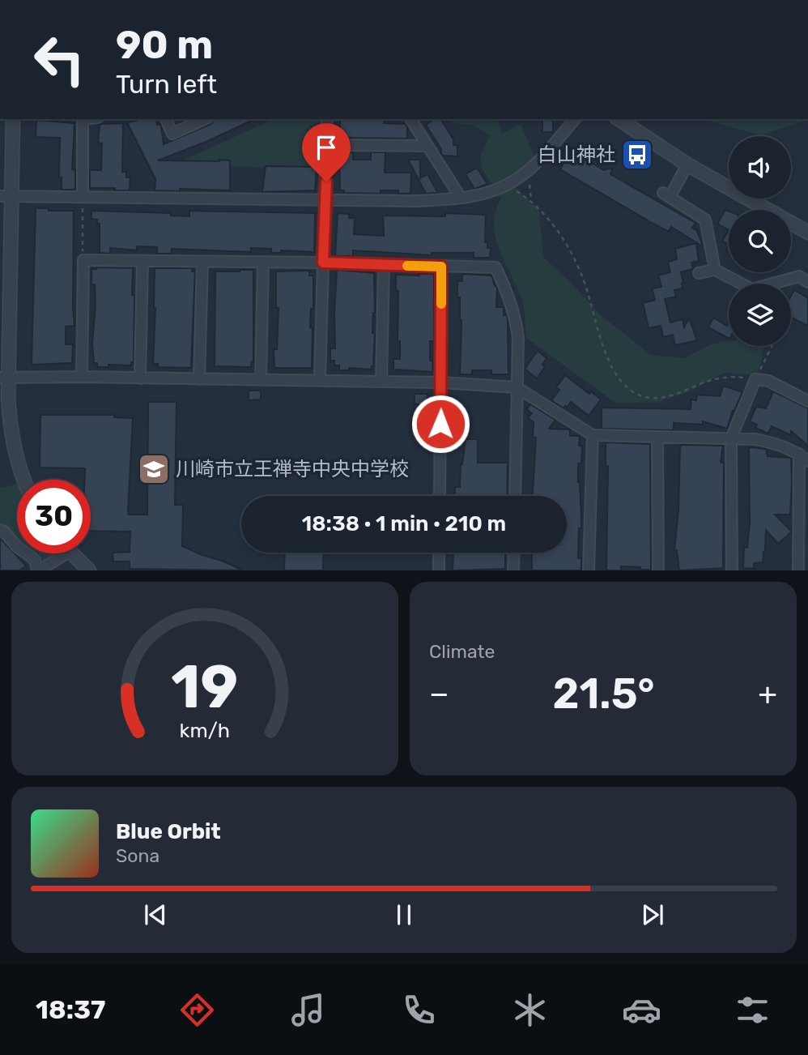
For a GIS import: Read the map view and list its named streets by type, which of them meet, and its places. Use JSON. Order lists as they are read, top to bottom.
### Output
{
  "places": {
    "bus stop": ["白山神社"],
    "school or university": ["川崎市立王禅寺中央中学校"]
  },
  "page": {
    "turn": ["90 m", "Turn left"],
    "limit": "30",
    "trip": "18:38 · 1 min · 210 m",
    "tile": "Climate",
    "heat": ["−", "21.5°", "+"],
    "song": ["Blue Orbit", "Sona"],
    "tabs": "18:37",
    "gauge": ["19", "km/h"]
  }
}
